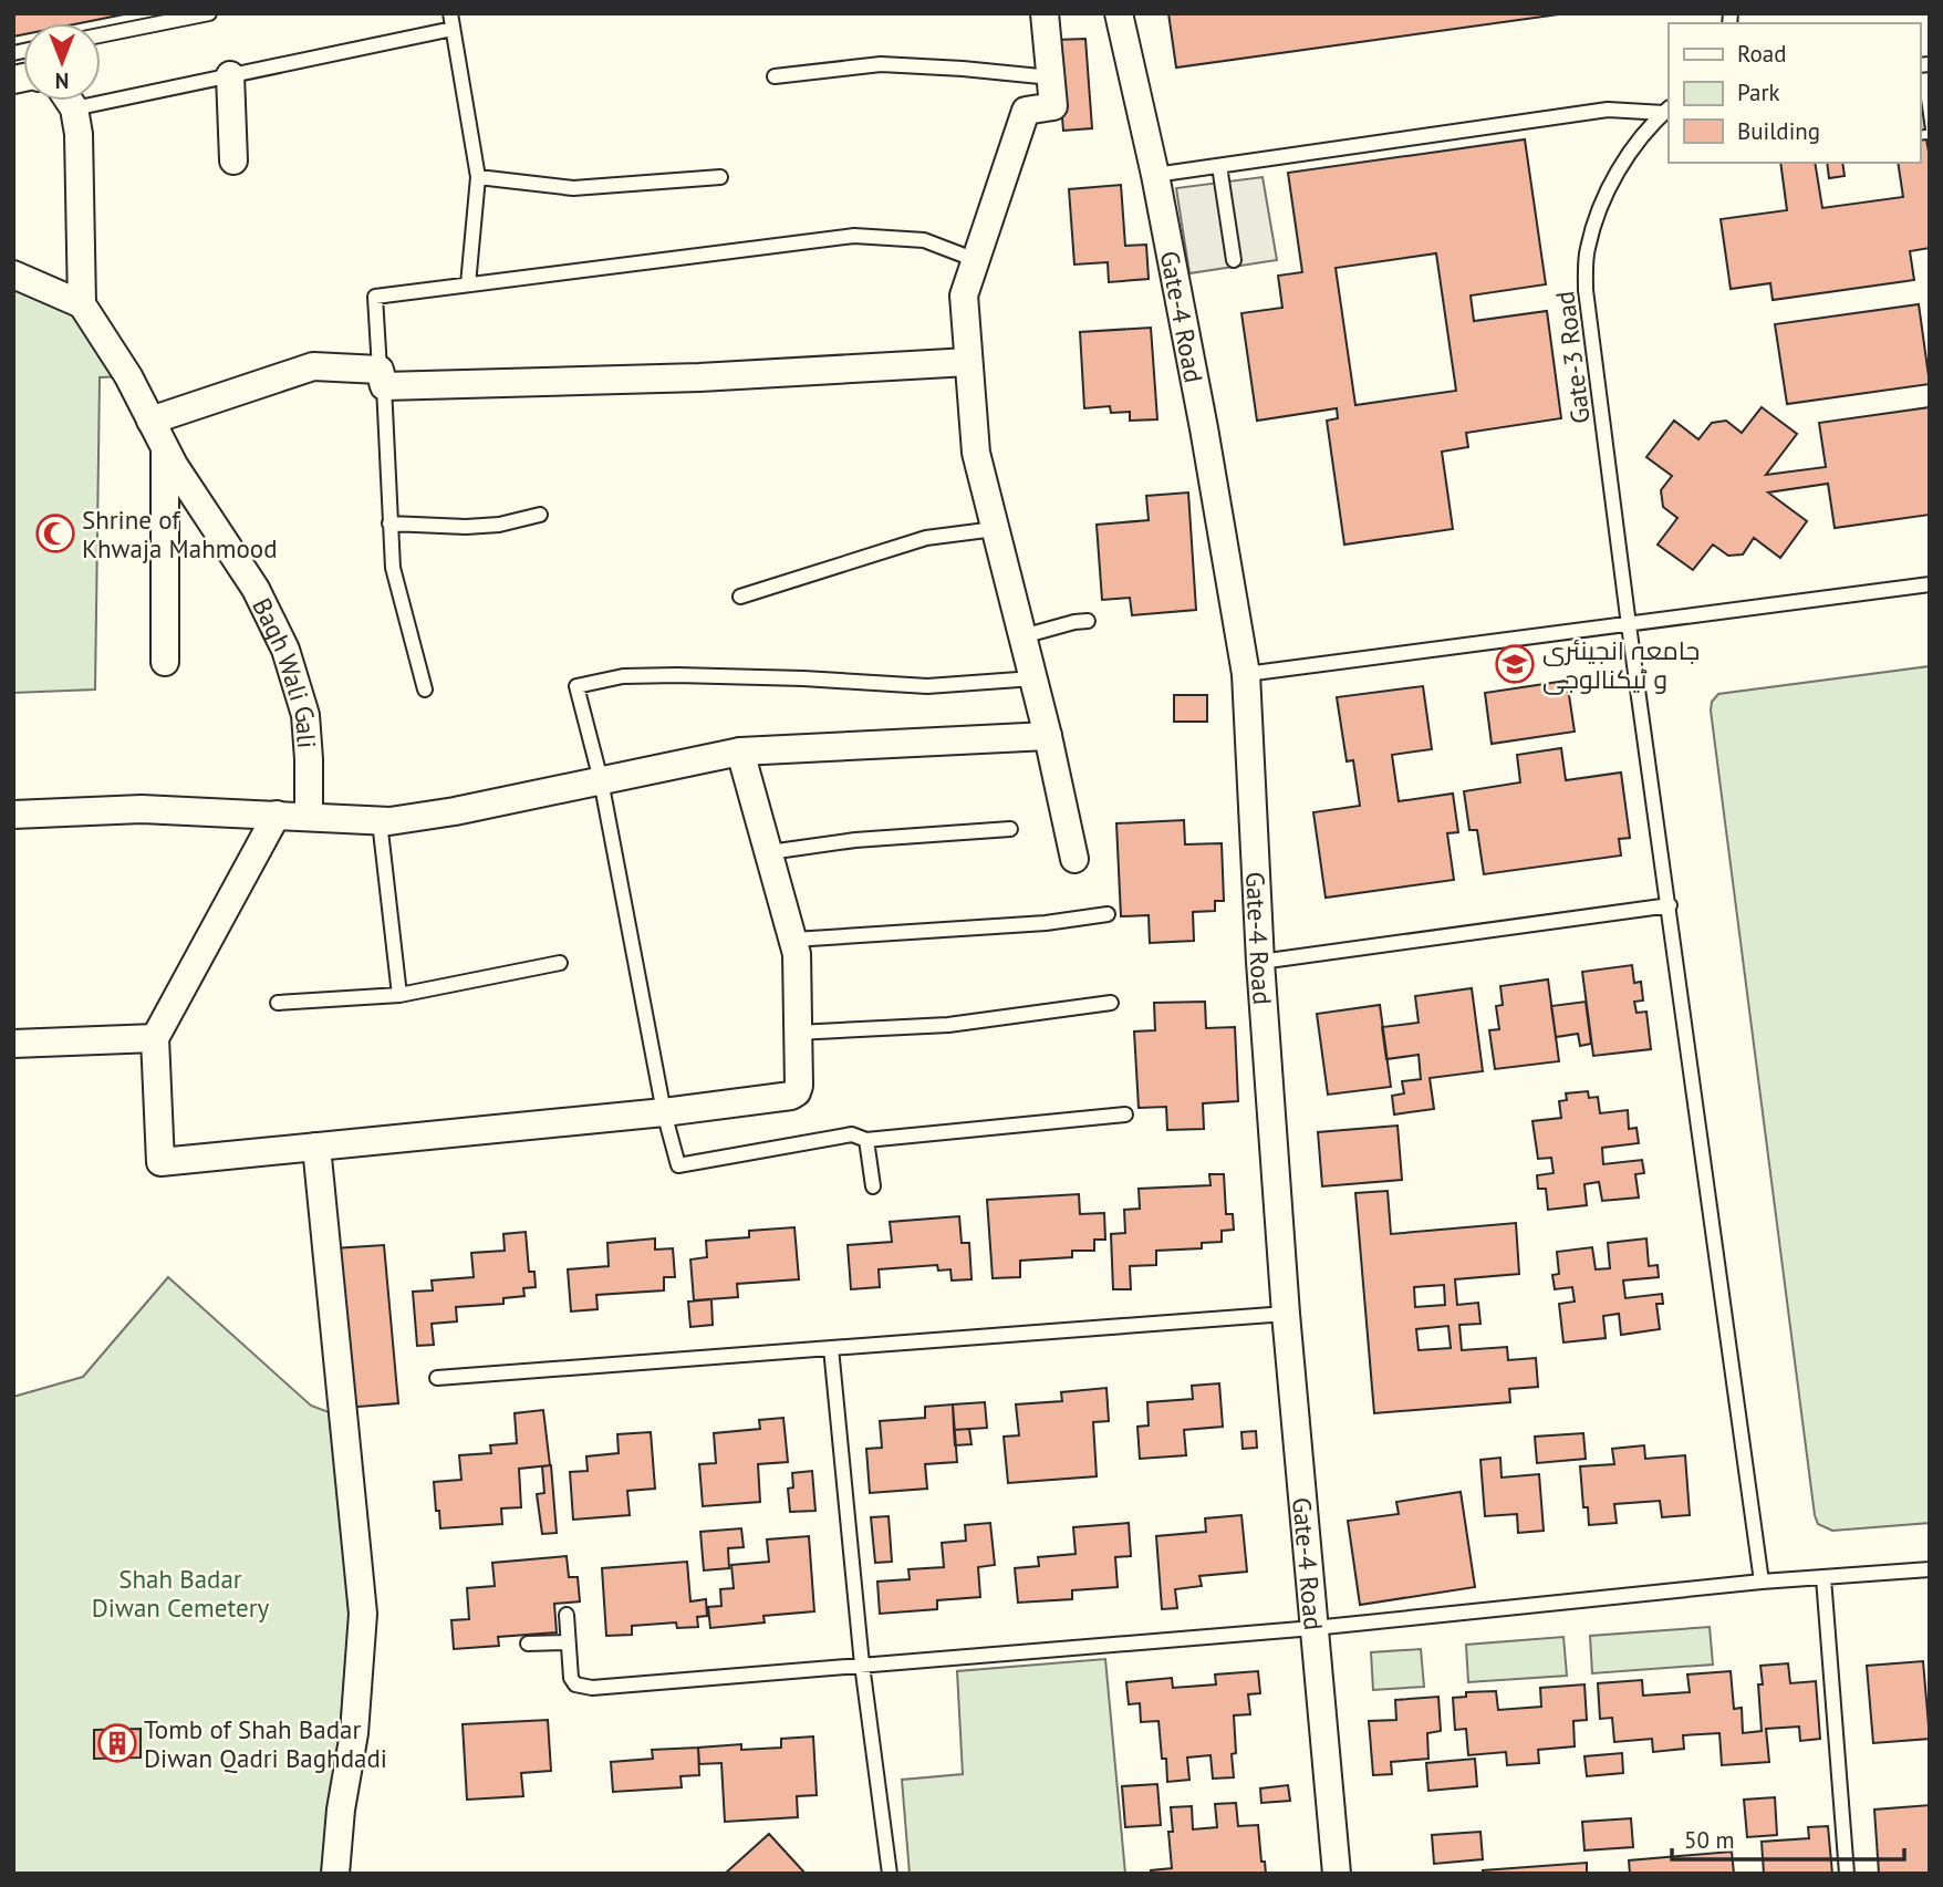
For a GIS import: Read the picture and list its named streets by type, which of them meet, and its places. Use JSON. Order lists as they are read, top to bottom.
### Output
{
  "streets": {
    "street": ["Gate-4 Road", "Bagh Wali Gali"],
    "lane": ["Gate-3 Road"]
  },
  "parks": ["Shah Badar Diwan Cemetery"],
  "places": {
    "mosque": ["Shrine of Khwaja Mahmood"],
    "school or university": ["جامعہ انجینئری و ٹیکنالوجی"],
    "building": ["Tomb of Shah Badar Diwan Qadri Baghdadi"]
  },
  "legend": ["Road", "Park", "Building"],
  "scale_bar": "50 m",
  "north": "bottom"
}
